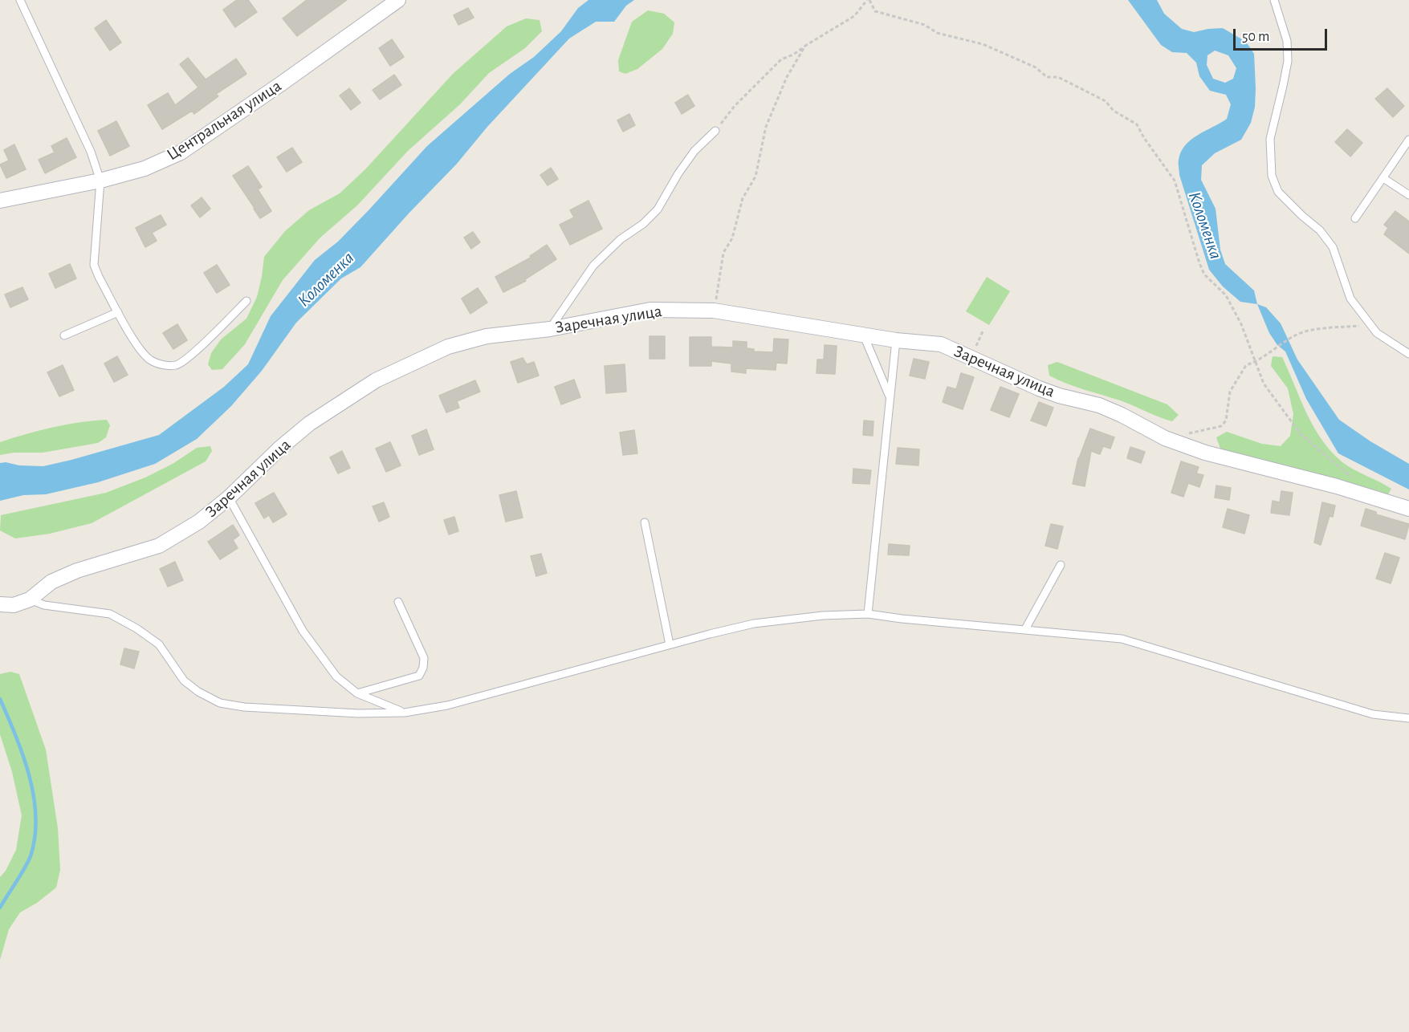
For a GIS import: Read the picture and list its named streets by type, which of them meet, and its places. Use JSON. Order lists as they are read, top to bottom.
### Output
{
  "streets": {
    "street": ["Центральная улица", "Заречная улица"]
  },
  "water": ["Коломенка"],
  "scale_bar": "50 m"
}
